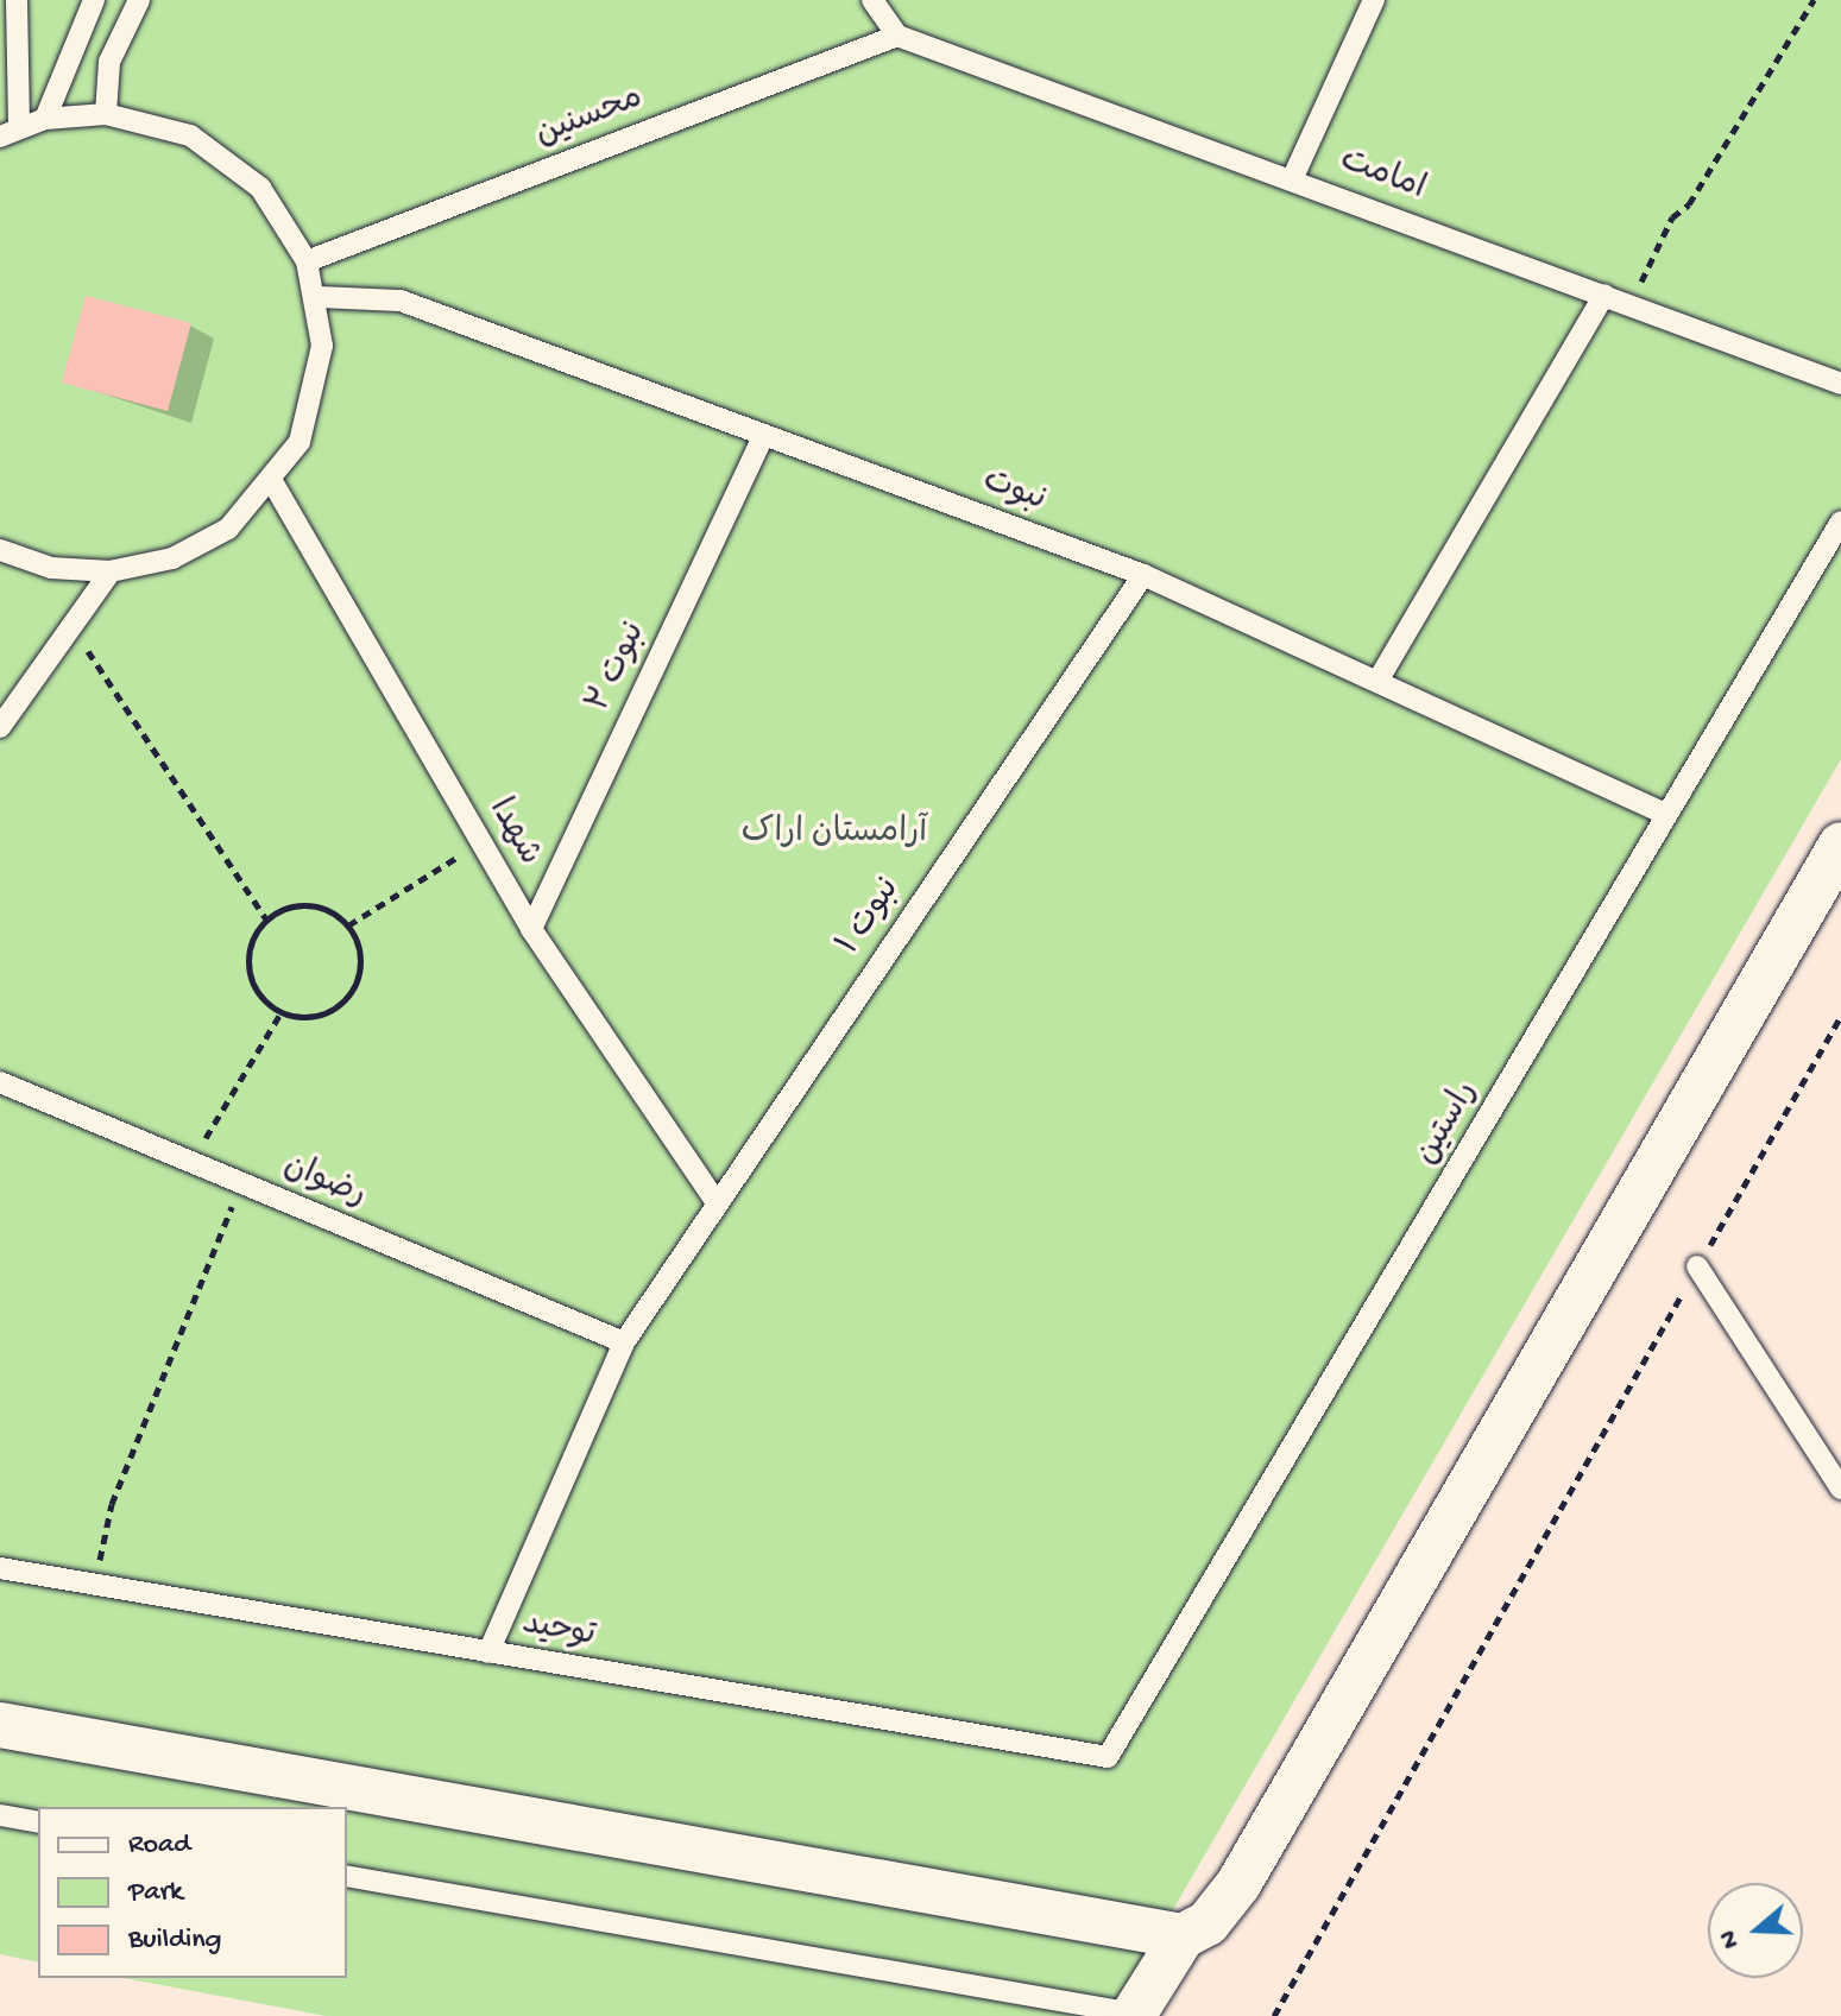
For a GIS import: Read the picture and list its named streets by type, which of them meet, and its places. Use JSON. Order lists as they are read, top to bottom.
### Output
{
  "streets": {
    "lane": [
      "محسنین",
      "امامت",
      "نبوت",
      "نبوت ۲",
      "شهدا",
      "نبوت ۱",
      "راستین",
      "رضوان",
      "توحید"
    ]
  },
  "crossings": [
    ["محسنین", "امامت"],
    ["نبوت", "نبوت ۲"],
    ["نبوت", "نبوت ۱"],
    ["نبوت", "راستین"],
    ["نبوت ۲", "شهدا"],
    ["شهدا", "نبوت ۱"],
    ["نبوت ۱", "رضوان"],
    ["نبوت ۱", "توحید"],
    ["راستین", "توحید"]
  ],
  "parks": ["آرامستان اراک"],
  "legend": ["Road", "Park", "Building"],
  "north": "left"
}
